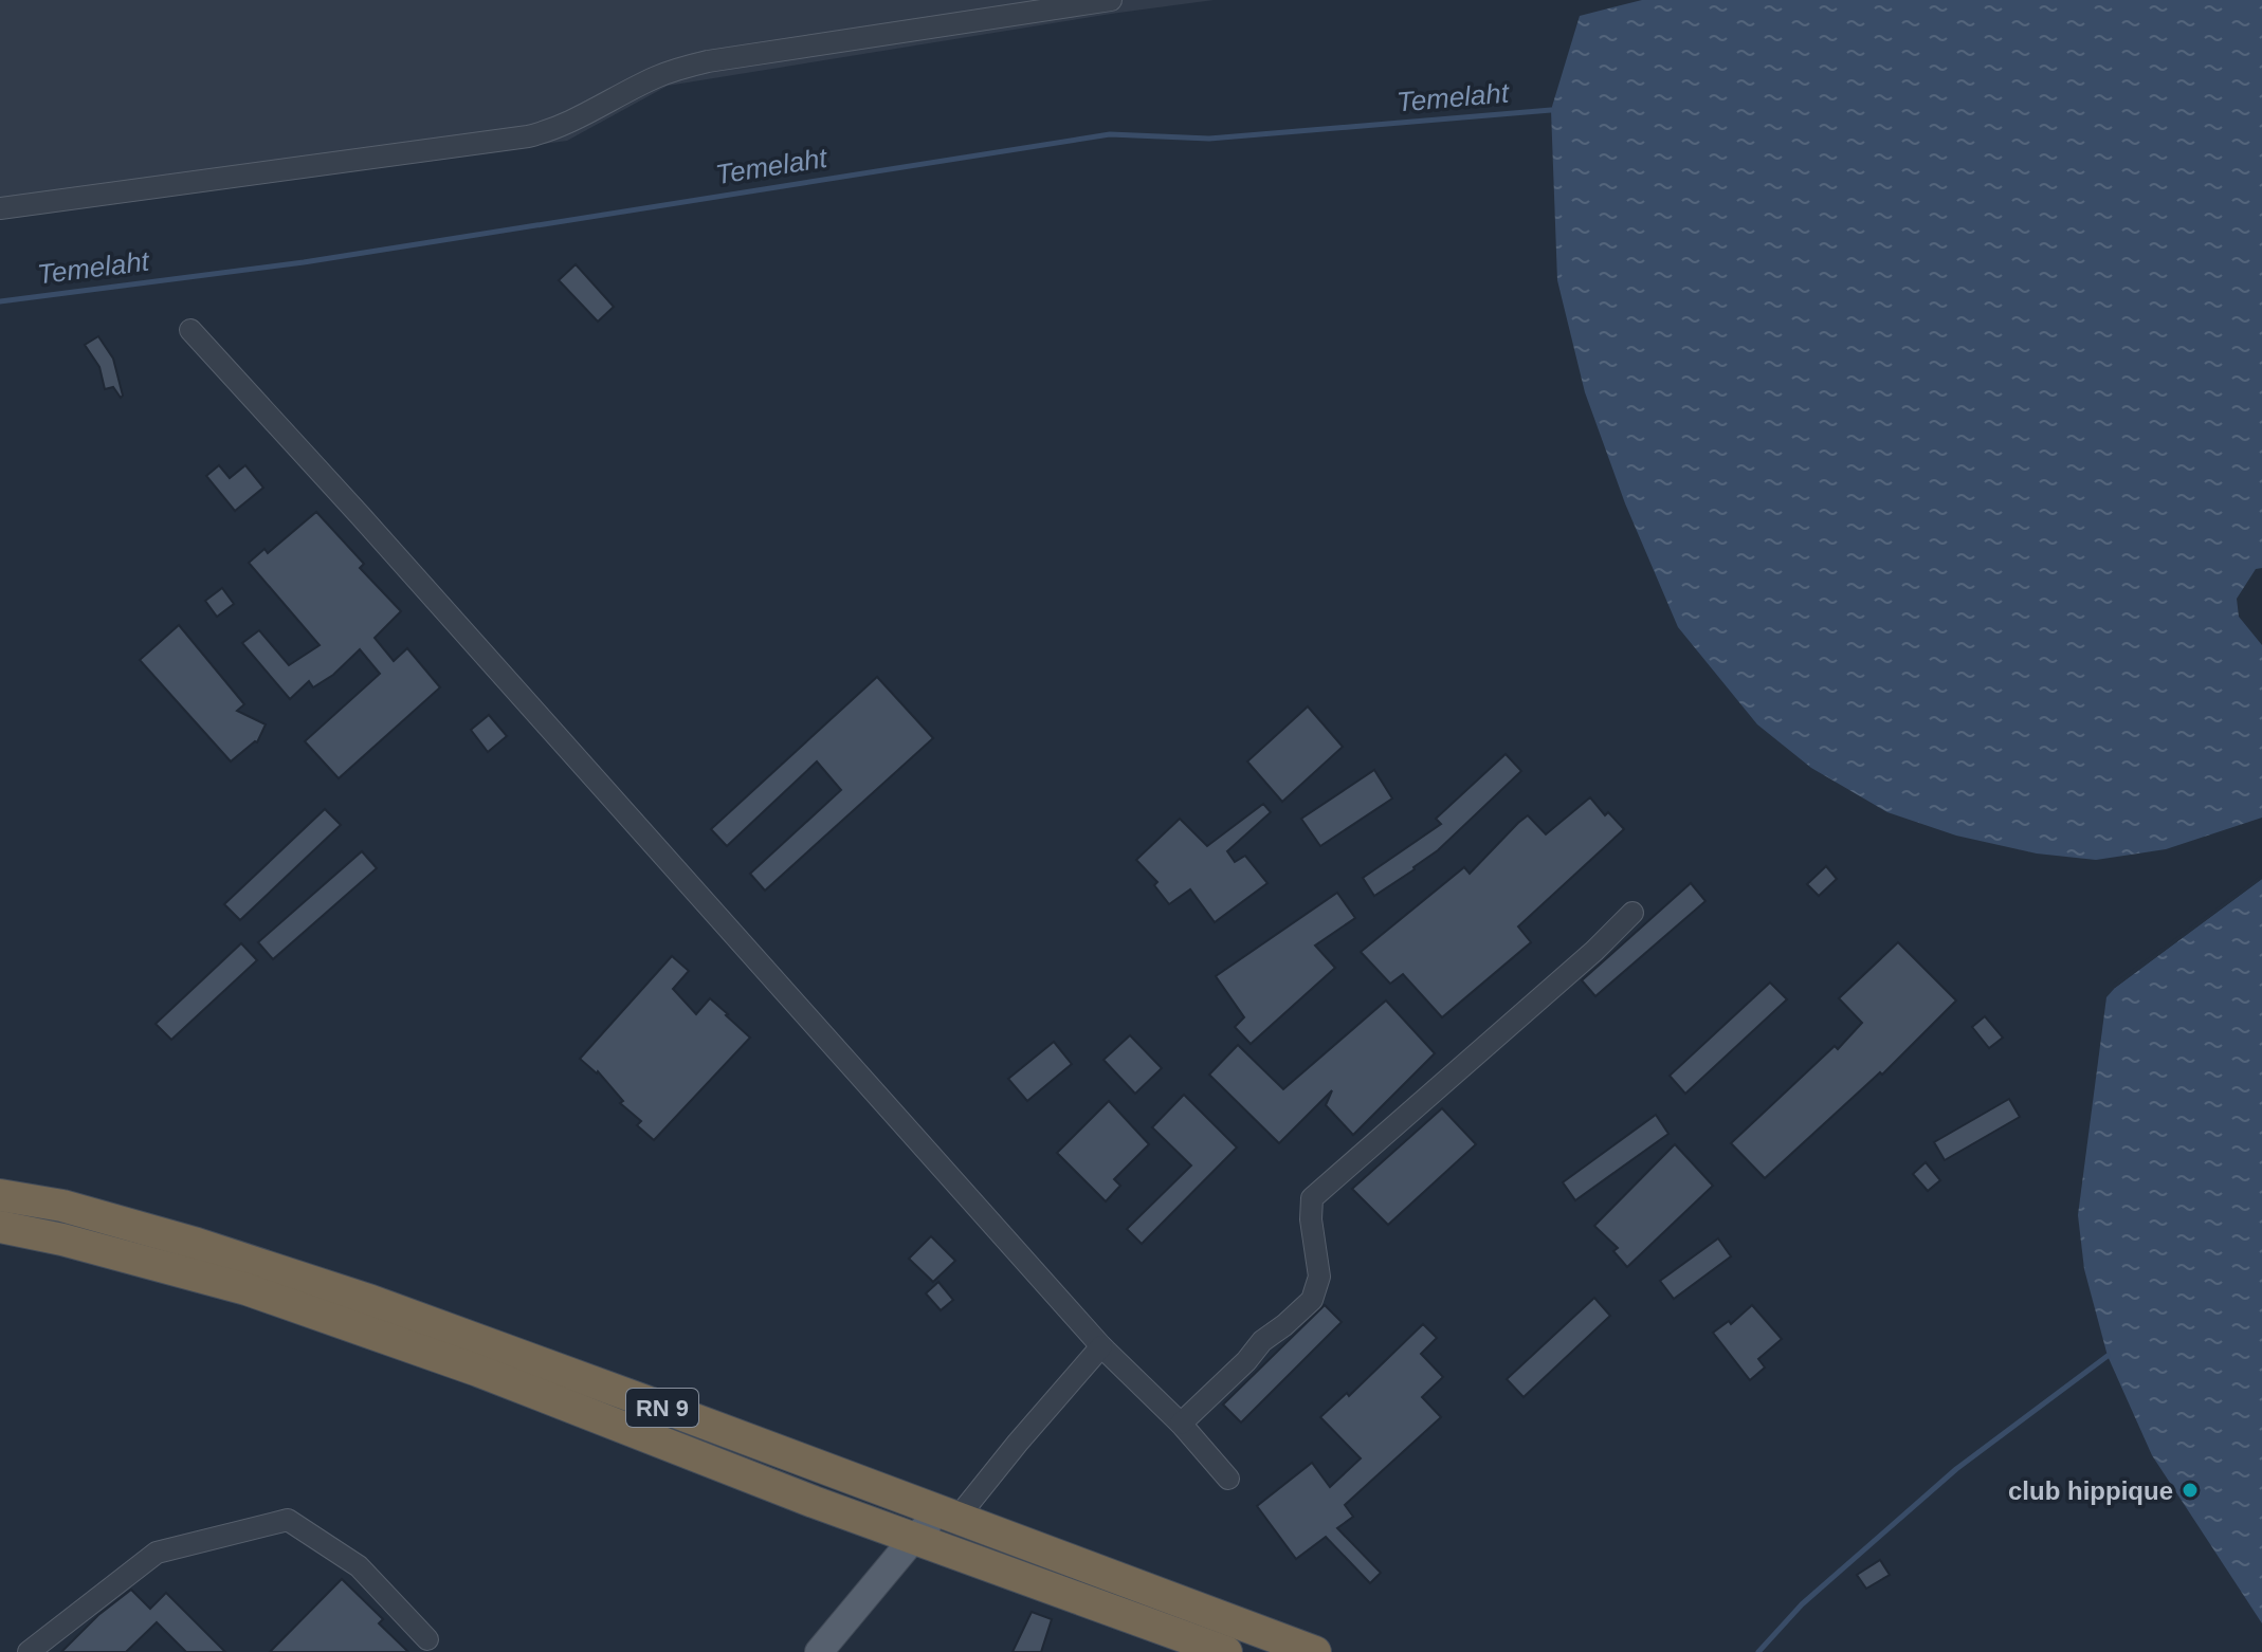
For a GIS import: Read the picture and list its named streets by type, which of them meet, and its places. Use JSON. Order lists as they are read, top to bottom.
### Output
{
  "streets": {
    "highway": ["RN 9"]
  },
  "water": ["Temelaht"],
  "places": ["club hippique"]
}
